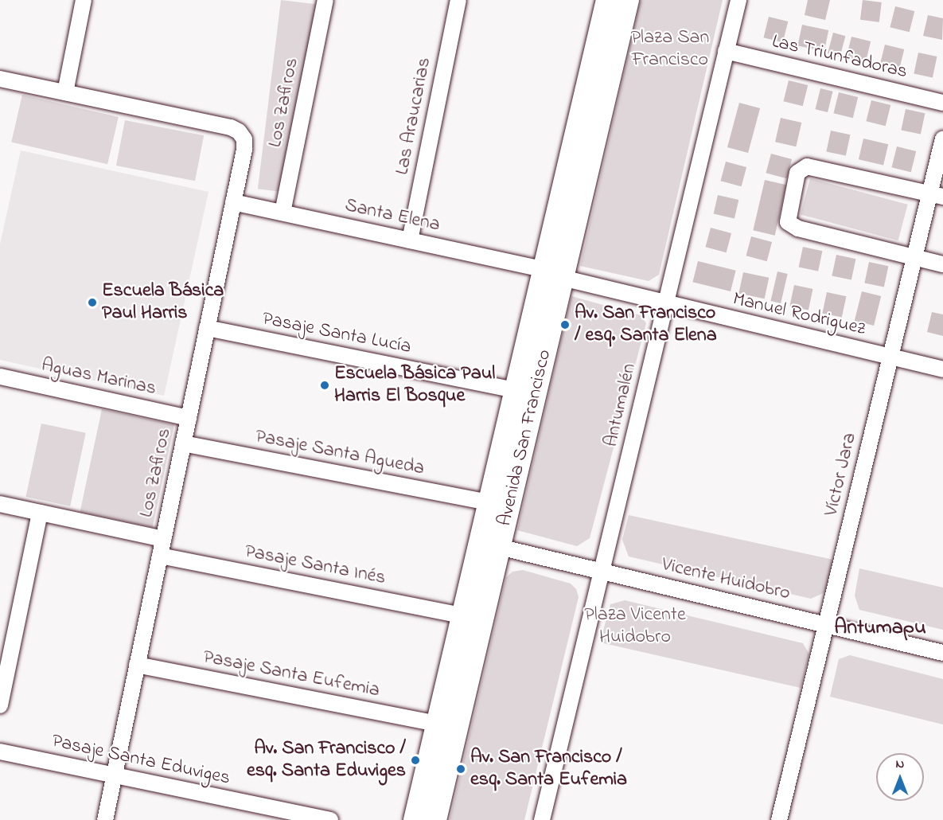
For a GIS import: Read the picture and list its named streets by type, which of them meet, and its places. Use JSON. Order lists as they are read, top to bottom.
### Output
{
  "streets": {
    "main road": ["Avenida San Francisco"],
    "street": [
      "Las Triunfadoras",
      "Los Zafiros",
      "Las Araucarias",
      "Santa Elena",
      "Manuel Rodriguez",
      "Pasaje Santa Lucía",
      "Aguas Marinas",
      "Antumalén",
      "Pasaje Santa Agueda",
      "Víctor Jara",
      "Pasaje Santa Inés",
      "Vicente Huidobro",
      "Pasaje Santa Eufemia",
      "Pasaje Santa Eduviges"
    ]
  },
  "crossings": [
    ["Las Triunfadoras", "Antumalén"],
    ["Los Zafiros", "Santa Elena"],
    ["Los Zafiros", "Pasaje Santa Lucía"],
    ["Los Zafiros", "Aguas Marinas"],
    ["Los Zafiros", "Pasaje Santa Agueda"],
    ["Los Zafiros", "Pasaje Santa Inés"],
    ["Los Zafiros", "Pasaje Santa Eufemia"],
    ["Los Zafiros", "Pasaje Santa Eduviges"],
    ["Las Araucarias", "Santa Elena"],
    ["Santa Elena", "Manuel Rodriguez"],
    ["Santa Elena", "Avenida San Francisco"],
    ["Manuel Rodriguez", "Antumalén"],
    ["Manuel Rodriguez", "Avenida San Francisco"],
    ["Manuel Rodriguez", "Víctor Jara"],
    ["Pasaje Santa Lucía", "Avenida San Francisco"],
    ["Antumalén", "Vicente Huidobro"],
    ["Avenida San Francisco", "Pasaje Santa Agueda"],
    ["Avenida San Francisco", "Pasaje Santa Inés"],
    ["Avenida San Francisco", "Vicente Huidobro"],
    ["Avenida San Francisco", "Pasaje Santa Eufemia"],
    ["Víctor Jara", "Vicente Huidobro"]
  ],
  "districts": ["Antumapu"],
  "parks": ["Plaza San Francisco", "Plaza Vicente Huidobro"],
  "places": [
    "Escuela Básica Paul Harris",
    "Av. San Francisco / esq. Santa Elena",
    "Escuela Básica Paul Harris El Bosque",
    "Av. San Francisco / esq. Santa Eduviges",
    "Av. San Francisco / esq. Santa Eufemia"
  ],
  "north": "top"
}
